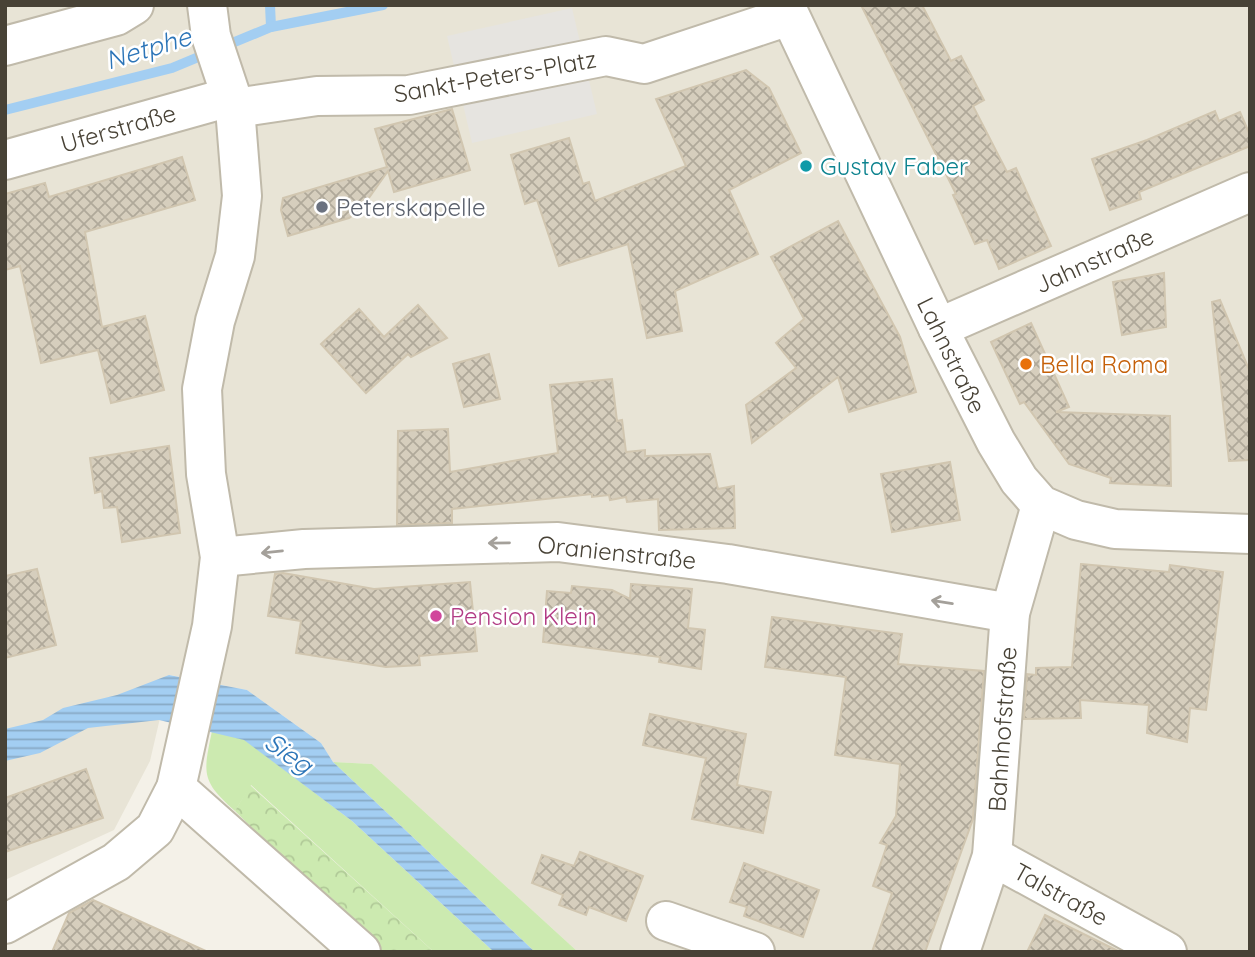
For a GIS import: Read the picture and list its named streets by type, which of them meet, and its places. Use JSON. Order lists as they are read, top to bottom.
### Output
{
  "streets": {
    "street": [
      "Sankt-Peters-Platz",
      "Uferstraße",
      "Jahnstraße",
      "Lahnstraße",
      "Oranienstraße",
      "Bahnhofstraße",
      "Talstraße"
    ]
  },
  "crossings": [
    ["Sankt-Peters-Platz", "Uferstraße"],
    ["Sankt-Peters-Platz", "Lahnstraße"],
    ["Jahnstraße", "Lahnstraße"],
    ["Lahnstraße", "Bahnhofstraße"],
    ["Oranienstraße", "Bahnhofstraße"],
    ["Bahnhofstraße", "Talstraße"]
  ],
  "one_way": ["Oranienstraße"],
  "water": ["Netphe", "Sieg"],
  "places": [
    "Gustav Faber",
    "Peterskapelle",
    "Bella Roma",
    "Pension Klein"
  ]
}
